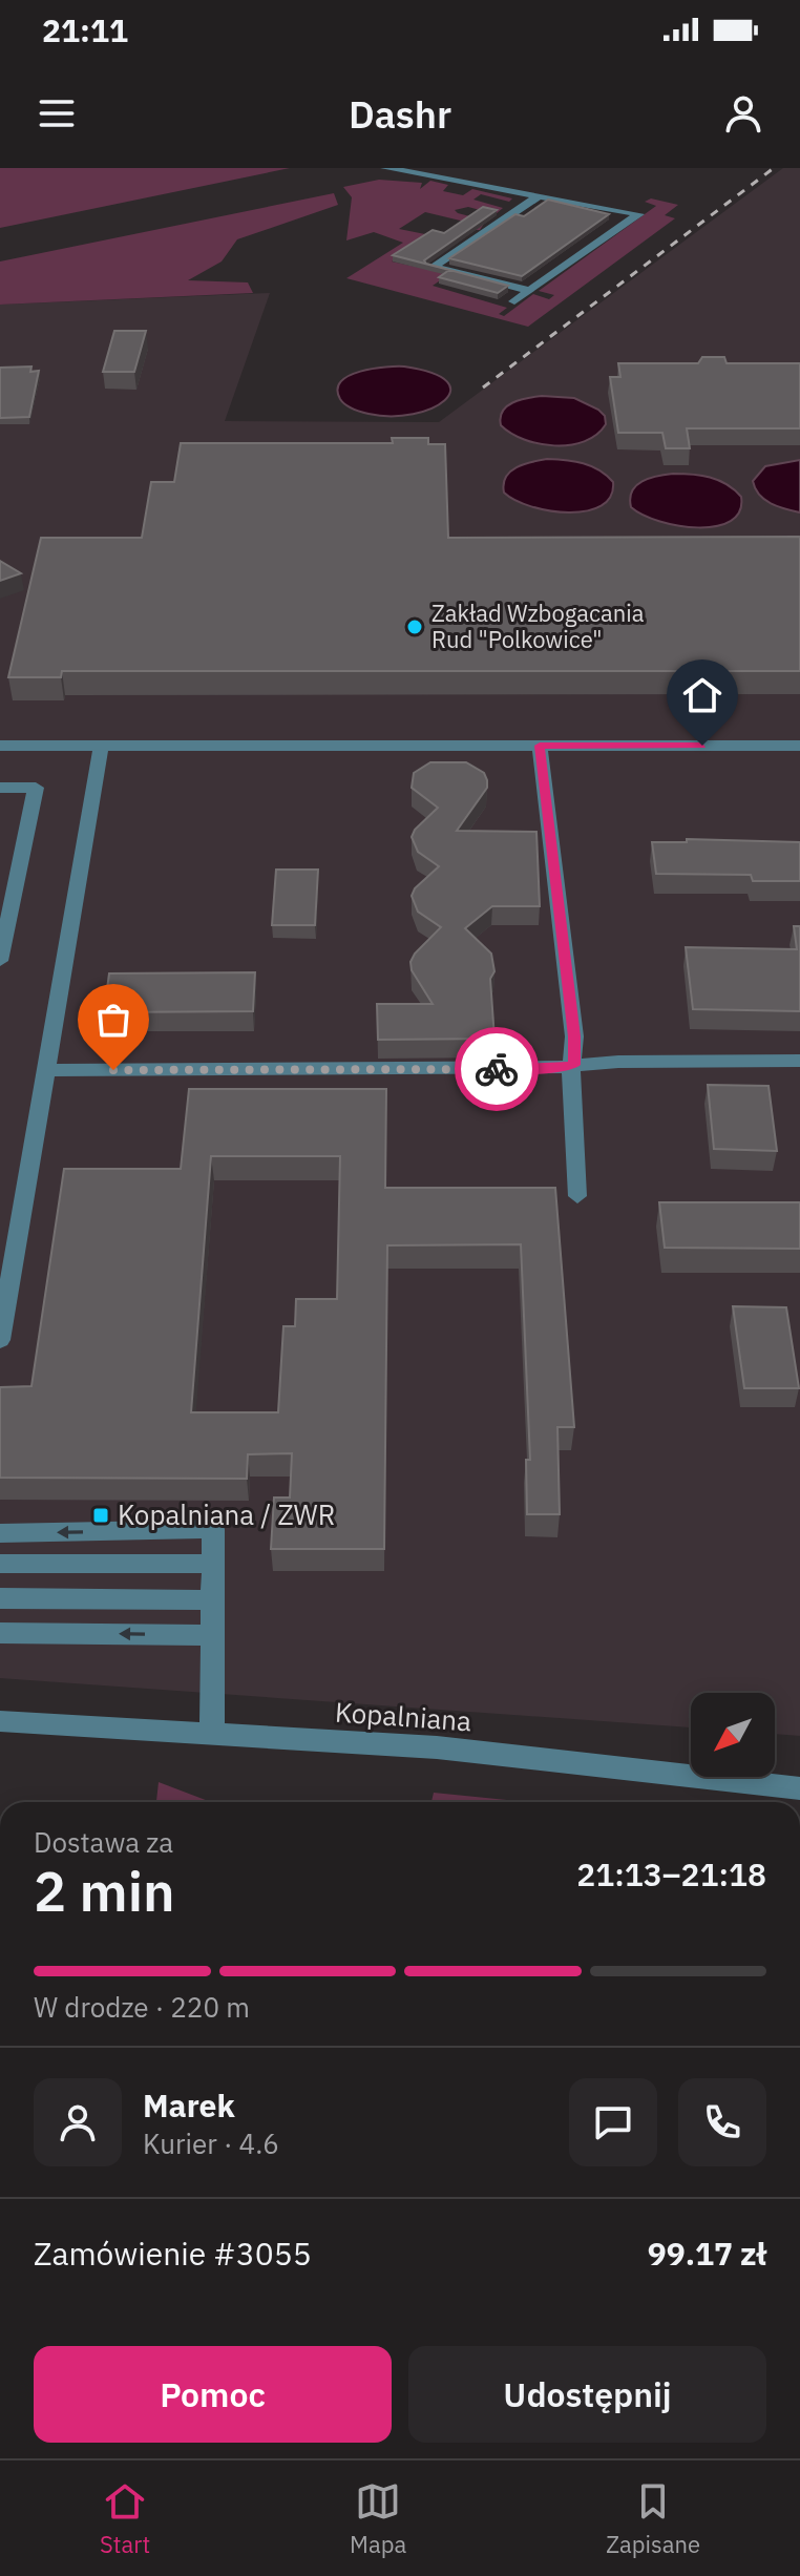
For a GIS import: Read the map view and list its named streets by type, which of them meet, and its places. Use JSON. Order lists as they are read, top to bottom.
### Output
{
  "streets": {
    "street": ["Kopalniana"]
  },
  "places": {
    "other": ["Zakład Wzbogacania Rud \"Polkowice\""],
    "transit": ["Kopalniana / ZWR"]
  },
  "north": "bottom left",
  "page": {
    "status": "21:11",
    "header": "Dashr",
    "heading": ["2 min", "Dostawa za", "21:13–21:18"],
    "panel": [
      "Marek",
      "Kurier · 4.6",
      "Zamówienie #3055",
      "99.17 zł"
    ],
    "bar": "W drodze · 220 m",
    "buttons": ["Pomoc", "Udostępnij"],
    "tabs": ["Start", "Mapa", "Zapisane"]
  }
}
